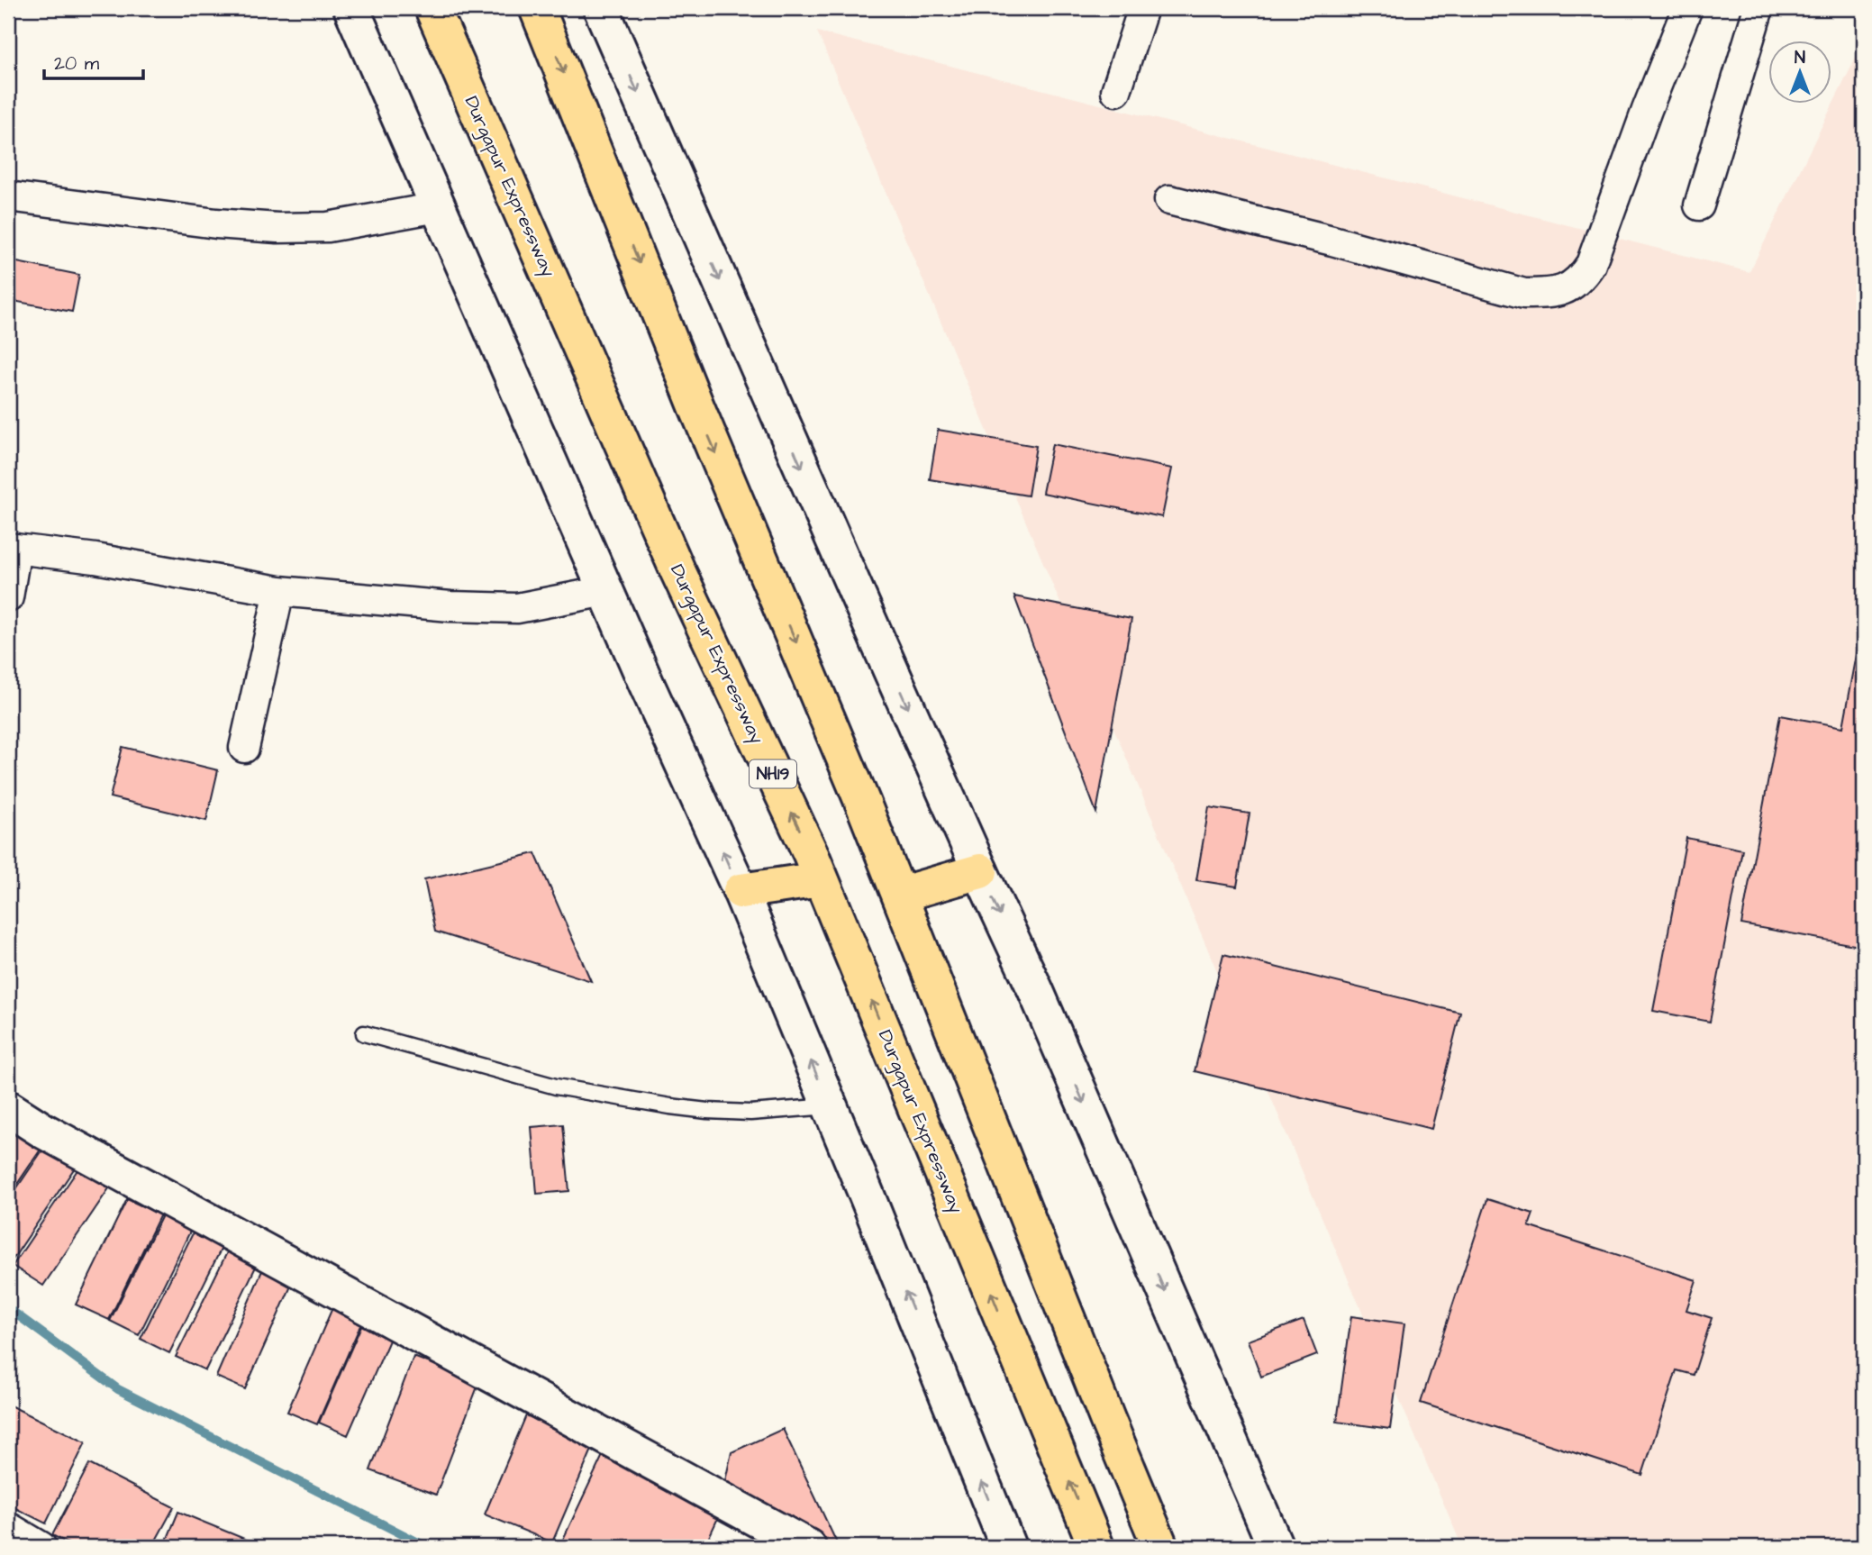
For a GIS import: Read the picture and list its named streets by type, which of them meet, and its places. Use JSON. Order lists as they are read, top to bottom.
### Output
{
  "streets": {
    "highway": ["Durgapur Expressway", "NH19"]
  },
  "scale_bar": "20 m",
  "north": "top"
}
